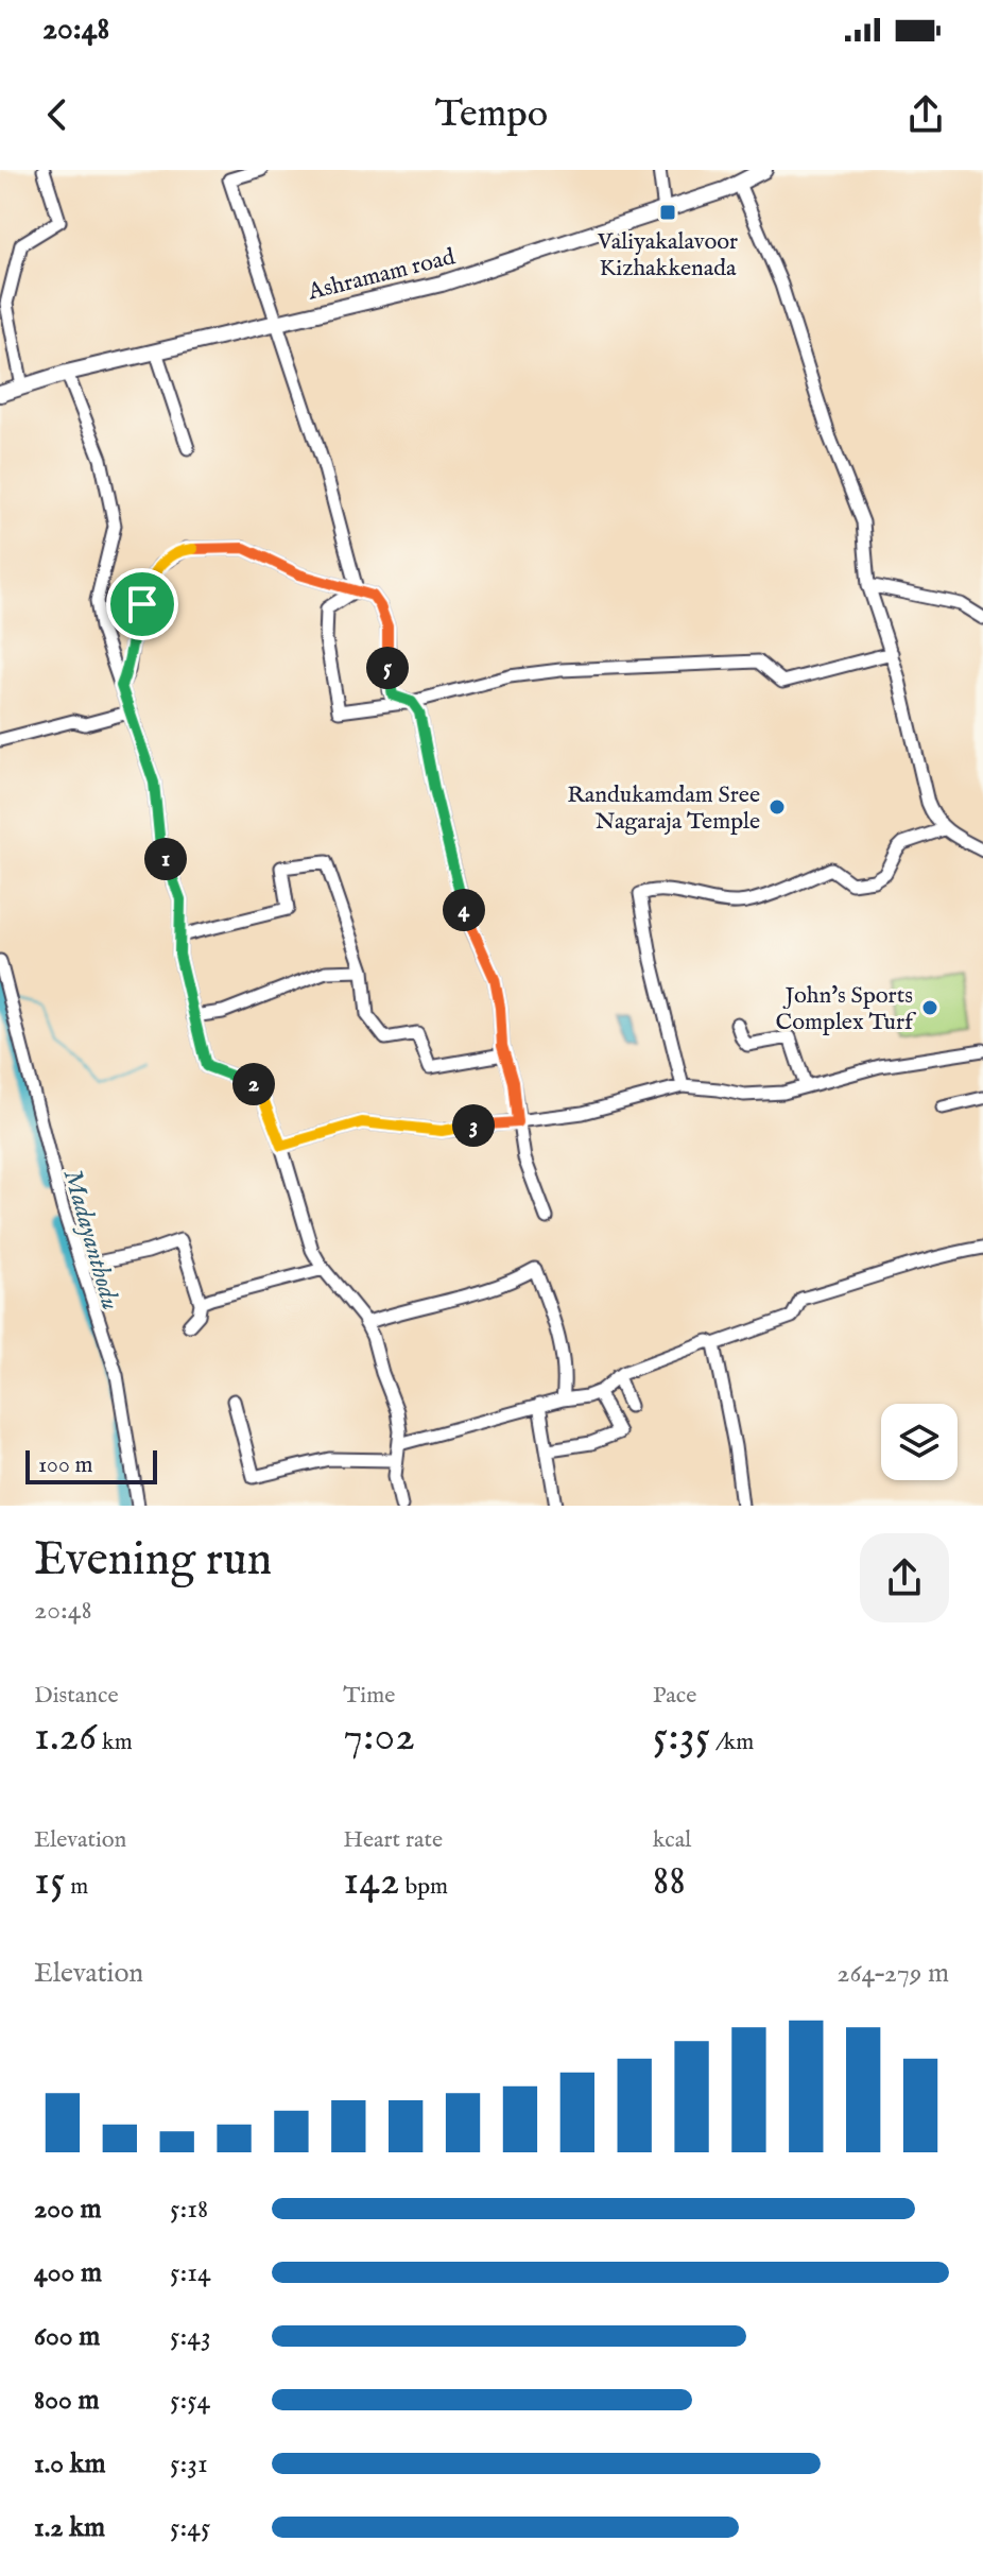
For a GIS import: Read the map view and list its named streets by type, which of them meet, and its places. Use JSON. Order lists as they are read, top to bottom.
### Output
{
  "streets": {
    "main road": ["Ashramam road"]
  },
  "water": ["Madayanthodu"],
  "places": {
    "transit": ["Valiyakalavoor Kizhakkenada"],
    "other": ["Randukamdam Sree Nagaraja Temple", "John's Sports Complex Turf"]
  },
  "scale_bar": "100 m",
  "page": {
    "status": "20:48",
    "header": "Tempo",
    "pins": [
      "5",
      "1",
      "4",
      "2",
      "3"
    ],
    "scale": "100 m",
    "heading": ["Evening run", "20:48"],
    "stats": [
      ["Distance", "1.26 km"],
      ["Time", "7:02"],
      ["Pace", "5:35 /km"],
      ["Elevation", "15 m"],
      ["Heart rate", "142 bpm"],
      ["kcal", "88"]
    ],
    "chart": ["Elevation", "264–279 m"],
    "list": [
      {
        "name": "200 m",
        "note": "5:18"
      },
      {
        "name": "400 m",
        "note": "5:14"
      },
      {
        "name": "600 m",
        "note": "5:43"
      },
      {
        "name": "800 m",
        "note": "5:54"
      },
      {
        "name": "1.0 km",
        "note": "5:31"
      },
      {
        "name": "1.2 km",
        "note": "5:45"
      }
    ]
  }
}
